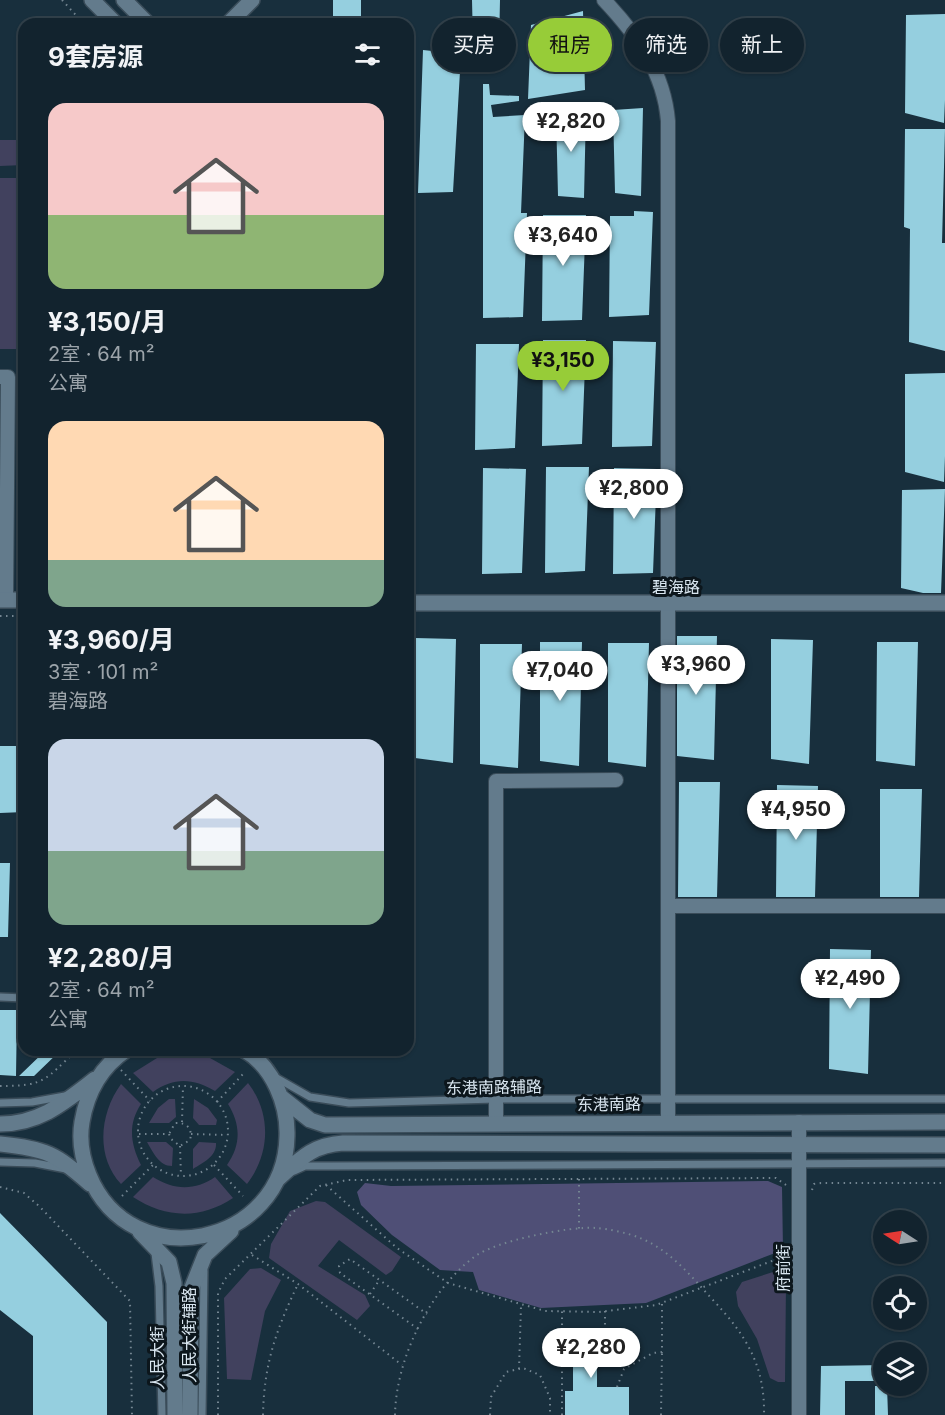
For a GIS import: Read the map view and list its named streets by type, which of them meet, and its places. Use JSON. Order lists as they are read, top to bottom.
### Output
{
  "streets": {
    "main road": ["碧海路", "东港南路", "人民大街"],
    "street": ["府前街"],
    "lane": ["东港南路辅路", "人民大街辅路"]
  },
  "crossings": [
    ["东港南路", "府前街"],
    ["人民大街辅路", "人民大街"]
  ],
  "north": "left",
  "page": {
    "chip": [
      "买房",
      "租房",
      "筛选",
      "新上"
    ],
    "heading": "9套房源",
    "list": [
      {
        "name": "¥3,150/月",
        "note": "2室 · 64 m² · 公寓"
      },
      {
        "name": "¥3,960/月",
        "note": "3室 · 101 m² · 碧海路"
      },
      {
        "name": "¥2,280/月",
        "note": "2室 · 64 m² · 公寓"
      }
    ],
    "price": [
      "¥2,820",
      "¥3,640",
      "¥3,150",
      "¥2,800",
      "¥3,960",
      "¥7,040",
      "¥4,950",
      "¥2,490",
      "¥2,280"
    ]
  }
}
